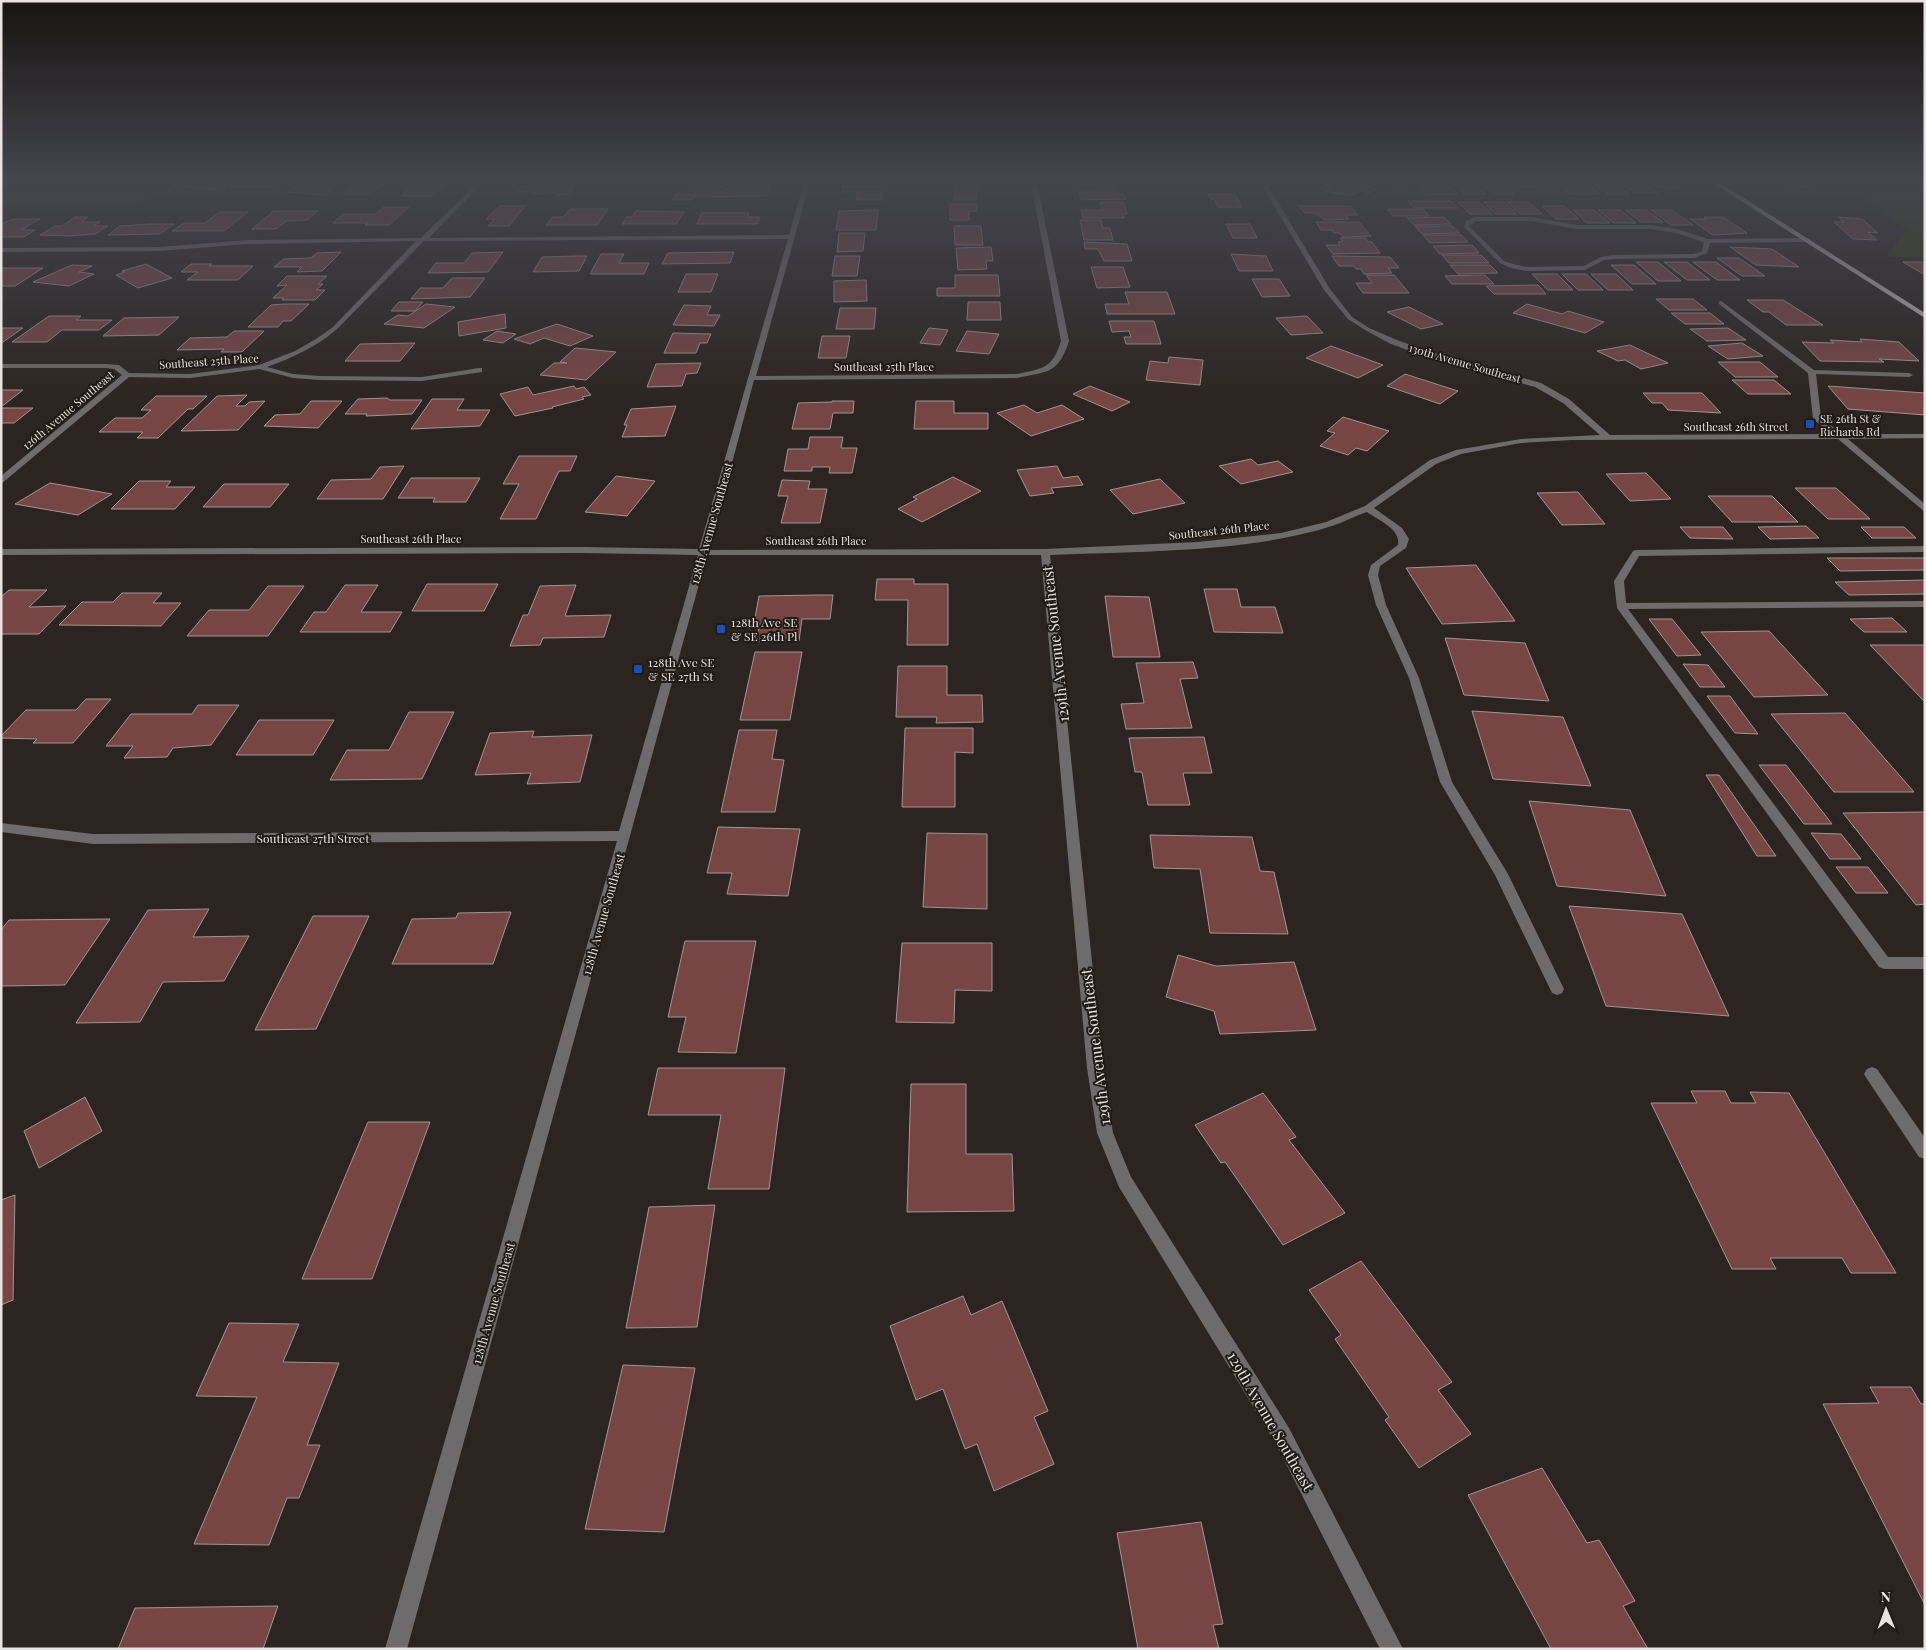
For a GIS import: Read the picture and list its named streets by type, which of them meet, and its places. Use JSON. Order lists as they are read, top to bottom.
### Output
{
  "streets": {
    "street": [
      "Southeast 25th Place",
      "130th Avenue Southeast",
      "126th Avenue Southeast",
      "Southeast 26th Street",
      "128th Avenue Southeast",
      "Southeast 26th Place",
      "129th Avenue Southeast",
      "Southeast 27th Street"
    ]
  },
  "crossings": [
    ["Southeast 25th Place", "126th Avenue Southeast"],
    ["Southeast 25th Place", "128th Avenue Southeast"],
    ["130th Avenue Southeast", "Southeast 26th Street"],
    ["130th Avenue Southeast", "Southeast 26th Place"],
    ["Southeast 26th Street", "Southeast 26th Place"],
    ["128th Avenue Southeast", "Southeast 26th Place"],
    ["128th Avenue Southeast", "Southeast 27th Street"],
    ["Southeast 26th Place", "129th Avenue Southeast"]
  ],
  "places": {
    "transit": ["SE 26th St & Richards Rd", "128th Ave SE & SE 26th Pl", "128th Ave SE & SE 27th St"]
  },
  "north": "top"
}
